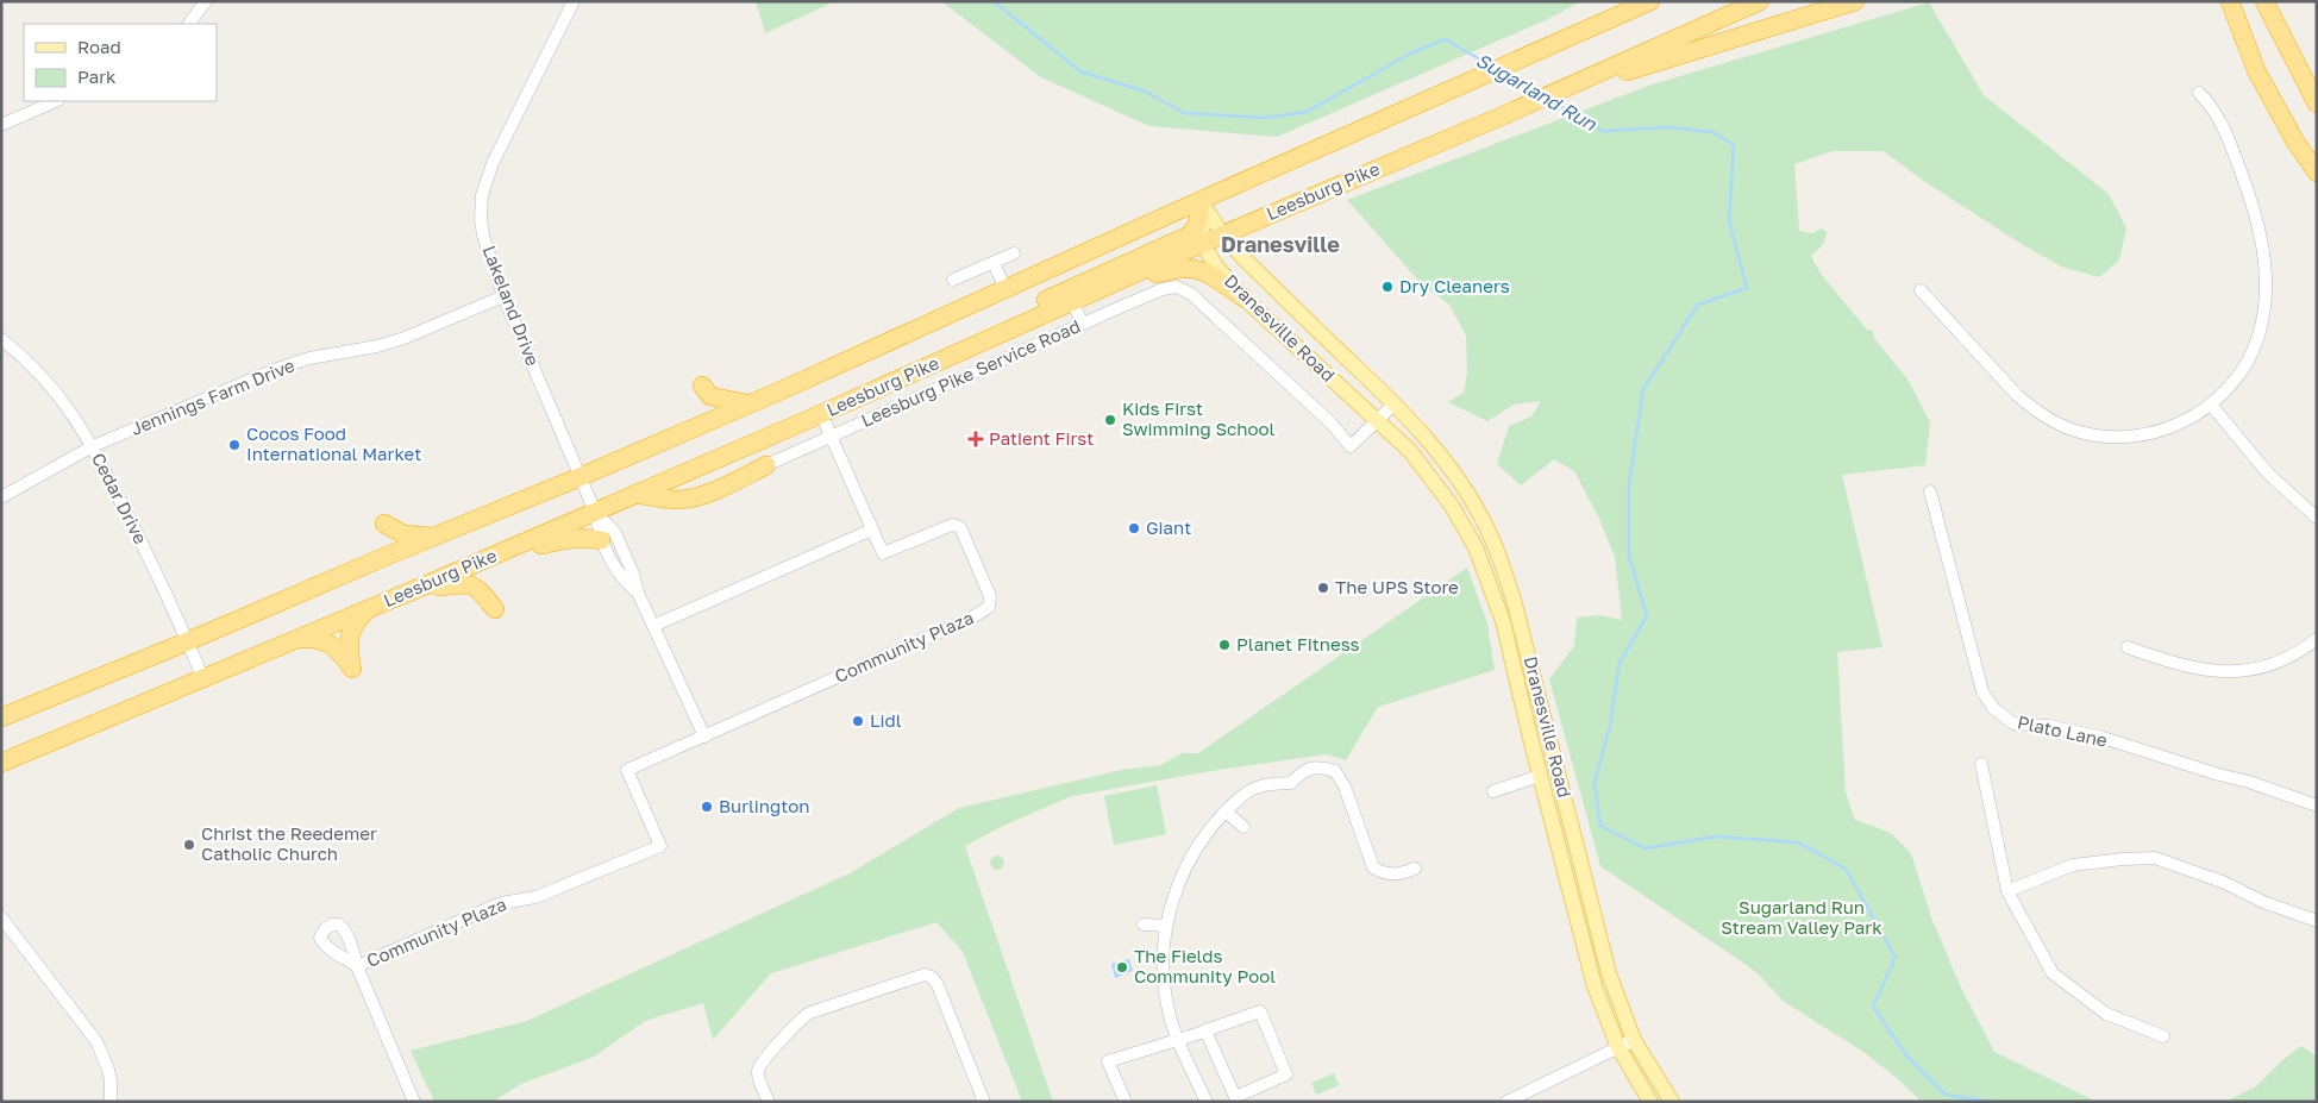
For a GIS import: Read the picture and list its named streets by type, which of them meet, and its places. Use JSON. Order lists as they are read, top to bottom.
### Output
{
  "streets": {
    "highway": ["Leesburg Pike"],
    "main road": ["Dranesville Road"],
    "street": [
      "Lakeland Drive",
      "Leesburg Pike Service Road",
      "Jennings Farm Drive",
      "Cedar Drive",
      "Community Plaza",
      "Plato Lane"
    ]
  },
  "crossings": [
    ["Leesburg Pike", "Lakeland Drive"],
    ["Leesburg Pike", "Dranesville Road"],
    ["Leesburg Pike", "Cedar Drive"],
    ["Leesburg Pike", "Community Plaza"],
    ["Lakeland Drive", "Jennings Farm Drive"],
    ["Dranesville Road", "Leesburg Pike Service Road"],
    ["Leesburg Pike Service Road", "Community Plaza"],
    ["Jennings Farm Drive", "Cedar Drive"]
  ],
  "districts": ["Dranesville"],
  "water": ["Sugarland Run"],
  "parks": ["Sugarland Run Stream Valley Park"],
  "places": {
    "other": [
      "Dry Cleaners",
      "Kids First Swimming School",
      "Cocos Food International Market",
      "Giant",
      "The UPS Store",
      "Planet Fitness",
      "Lidl",
      "Burlington",
      "Christ the Reedemer Catholic Church",
      "The Fields Community Pool"
    ],
    "health": ["Patient First"]
  },
  "legend": ["Road", "Park"]
}
